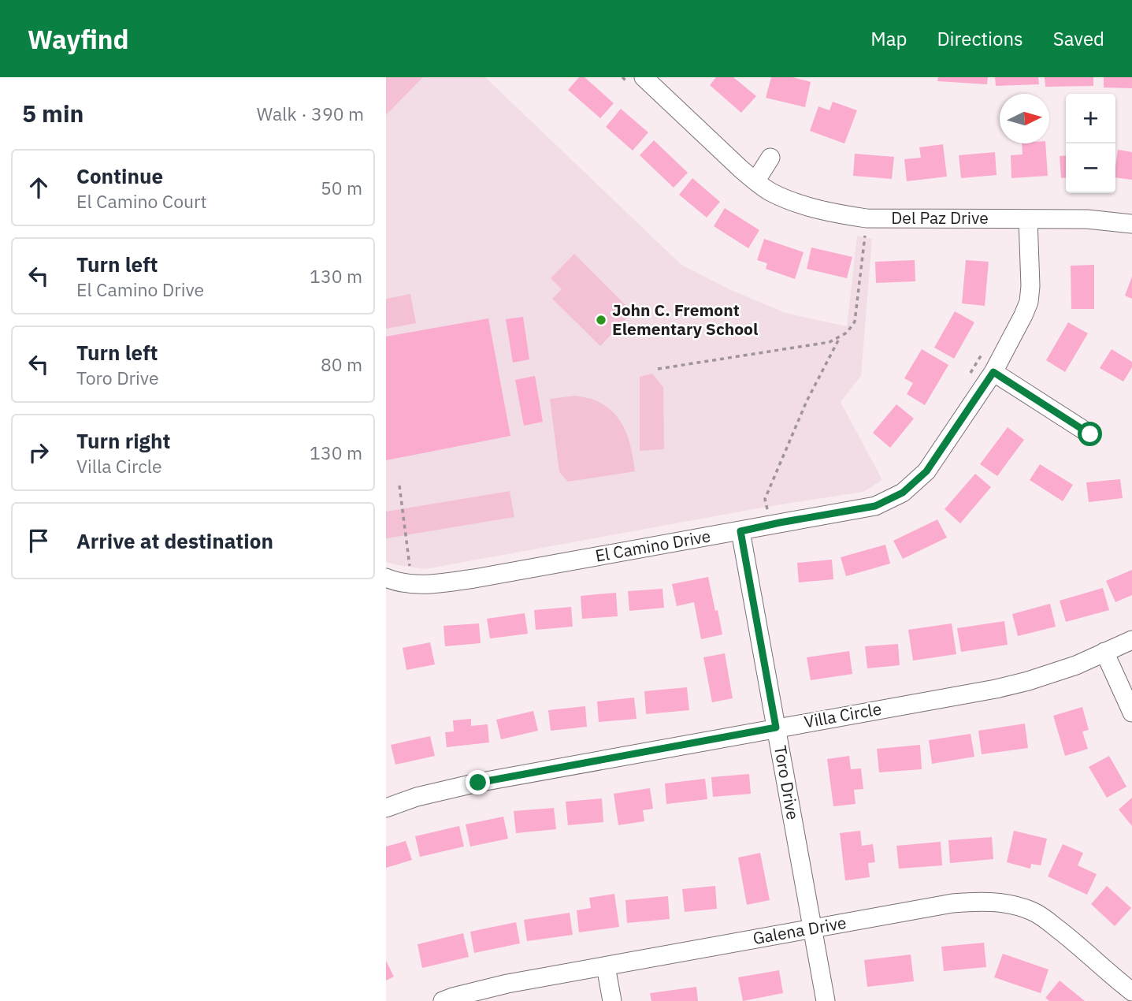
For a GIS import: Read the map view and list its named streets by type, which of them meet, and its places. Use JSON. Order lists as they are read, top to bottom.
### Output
{
  "streets": {
    "street": [
      "Del Paz Drive",
      "El Camino Drive",
      "Villa Circle",
      "Toro Drive",
      "Galena Drive"
    ]
  },
  "crossings": [
    ["Del Paz Drive", "El Camino Drive"],
    ["El Camino Drive", "Toro Drive"],
    ["Villa Circle", "Toro Drive"],
    ["Toro Drive", "Galena Drive"]
  ],
  "places": ["John C. Fremont Elementary School"],
  "north": "right",
  "page": {
    "header": "Wayfind",
    "nav": ["Map", "Directions", "Saved"],
    "heading": ["5 min", "Walk · 390 m"],
    "map_buttons": ["+", "−"],
    "list": [
      ["Continue", "El Camino Court", "50 m"],
      ["Turn left", "El Camino Drive", "130 m"],
      ["Turn left", "Toro Drive", "80 m"],
      ["Turn right", "Villa Circle", "130 m"],
      "Arrive at destination"
    ]
  }
}
